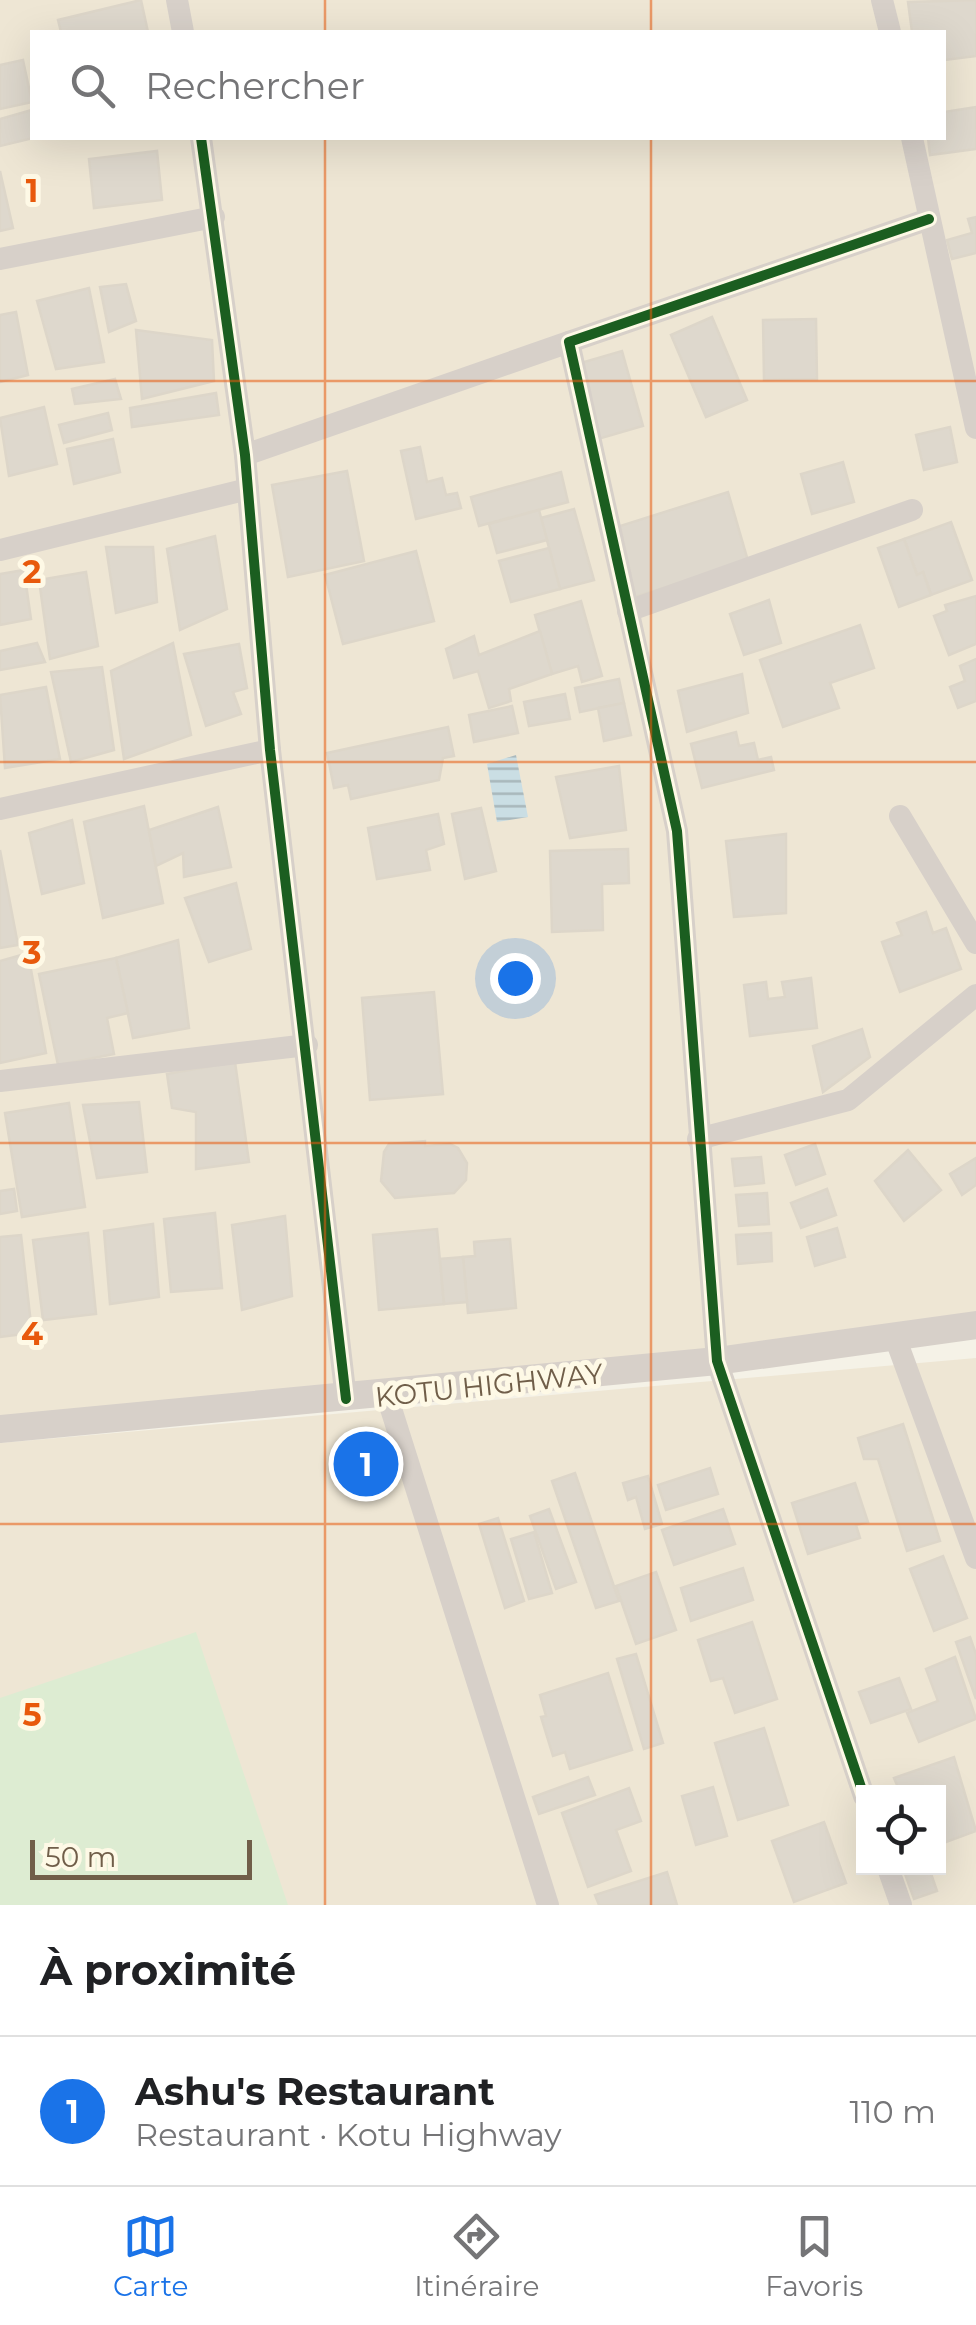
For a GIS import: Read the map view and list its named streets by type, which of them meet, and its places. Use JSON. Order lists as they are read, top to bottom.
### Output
{
  "streets": {
    "street": ["KOTU HIGHWAY"]
  },
  "scale_bar": "50 m",
  "page": {
    "search": "Rechercher",
    "pins": "1",
    "scale": "50 m",
    "heading": "À proximité",
    "list": [
      {
        "mark": "1",
        "name": "Ashu's Restaurant",
        "note": "Restaurant · Kotu Highway",
        "value": "110 m"
      }
    ],
    "nav": ["Carte", "Itinéraire", "Favoris"]
  },
  "grid": {
    "rows": [
      "1",
      "2",
      "3",
      "4",
      "5"
    ]
  }
}
